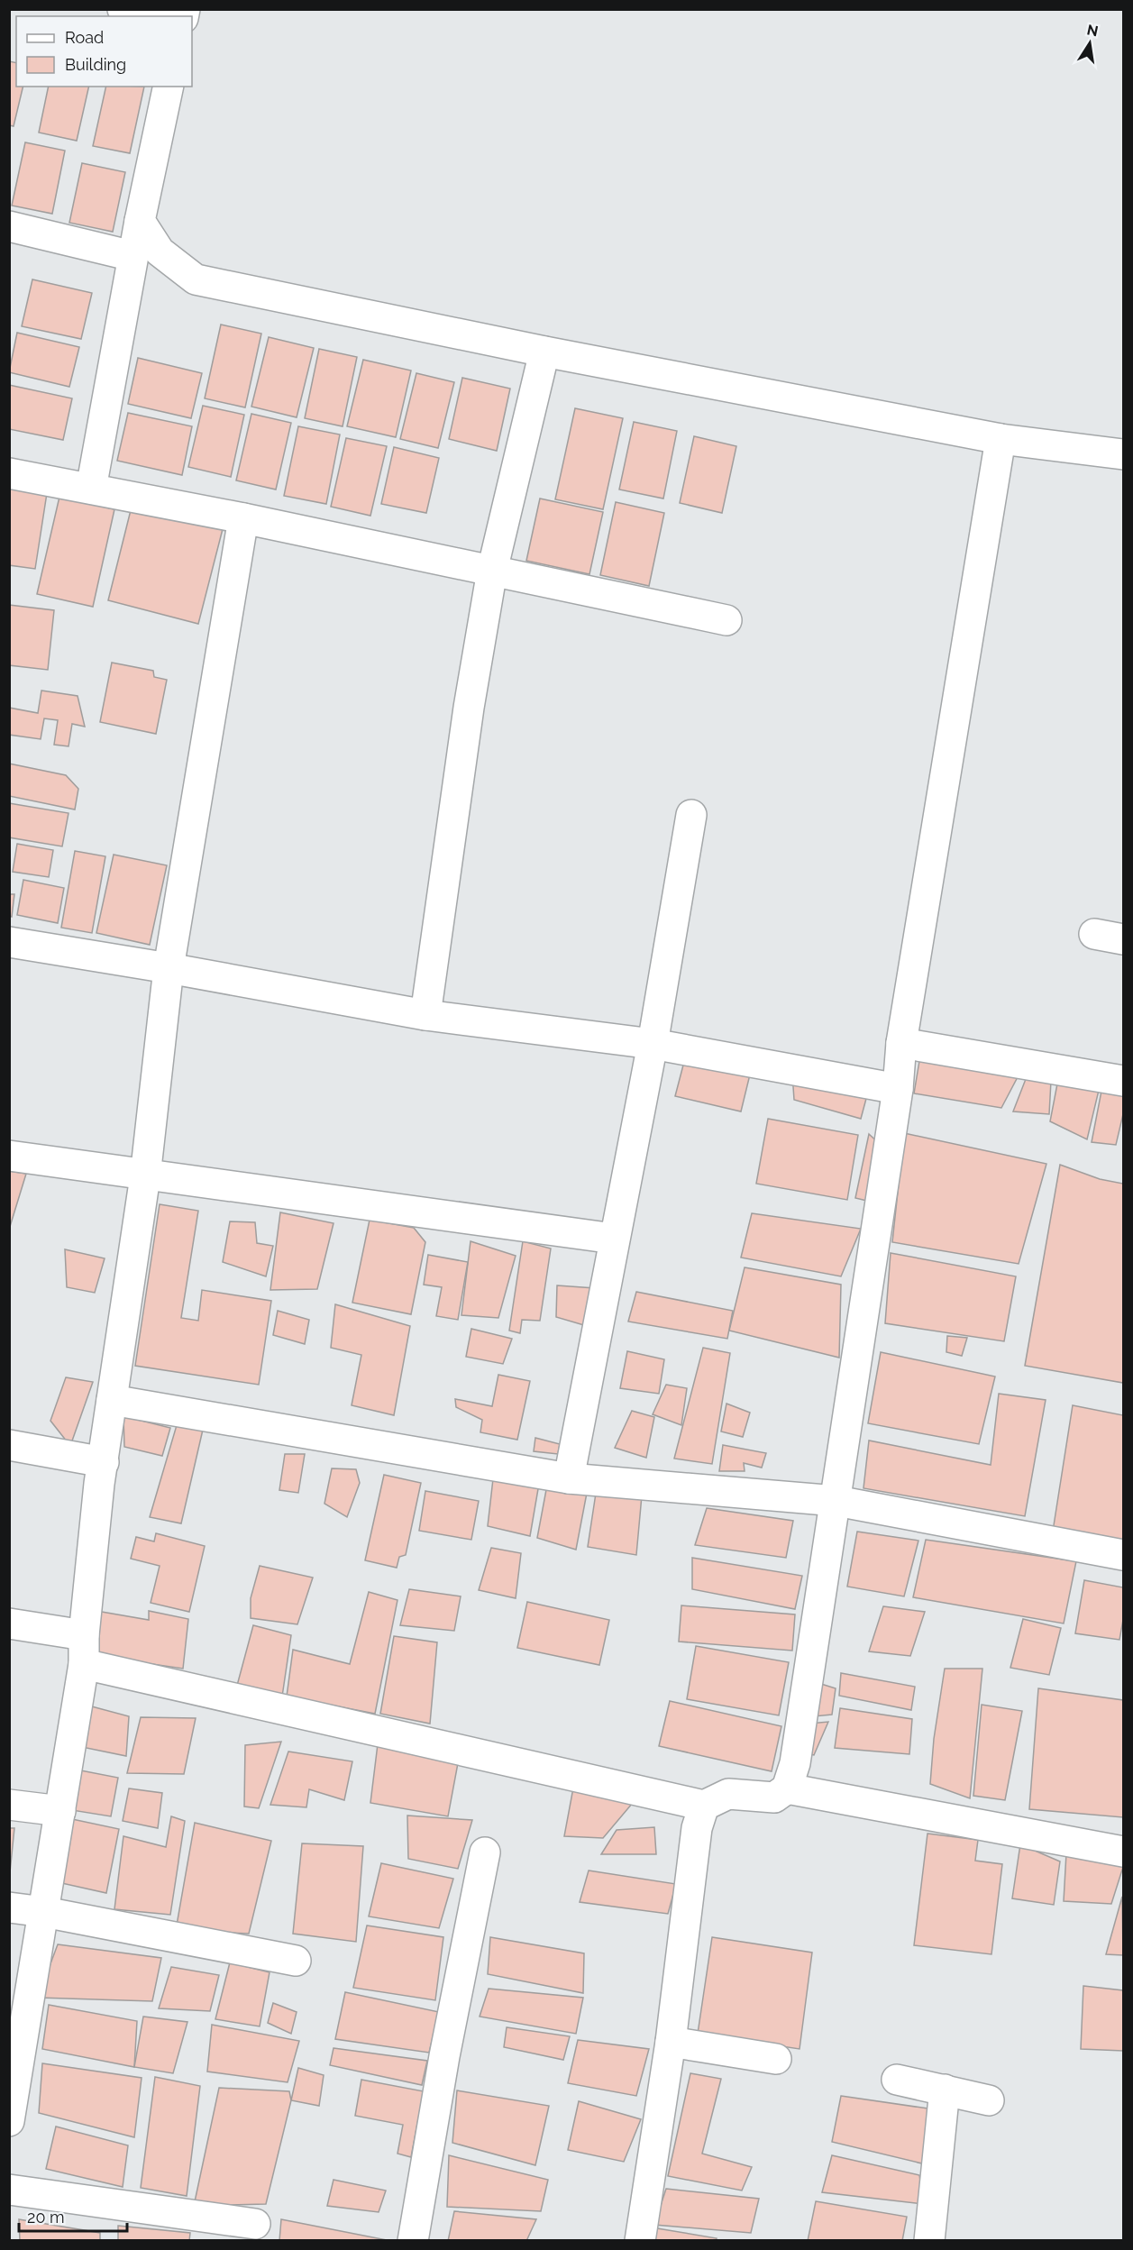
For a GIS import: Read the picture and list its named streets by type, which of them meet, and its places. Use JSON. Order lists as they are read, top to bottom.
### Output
{
  "legend": ["Road", "Building"],
  "scale_bar": "20 m",
  "north": "top"
}
